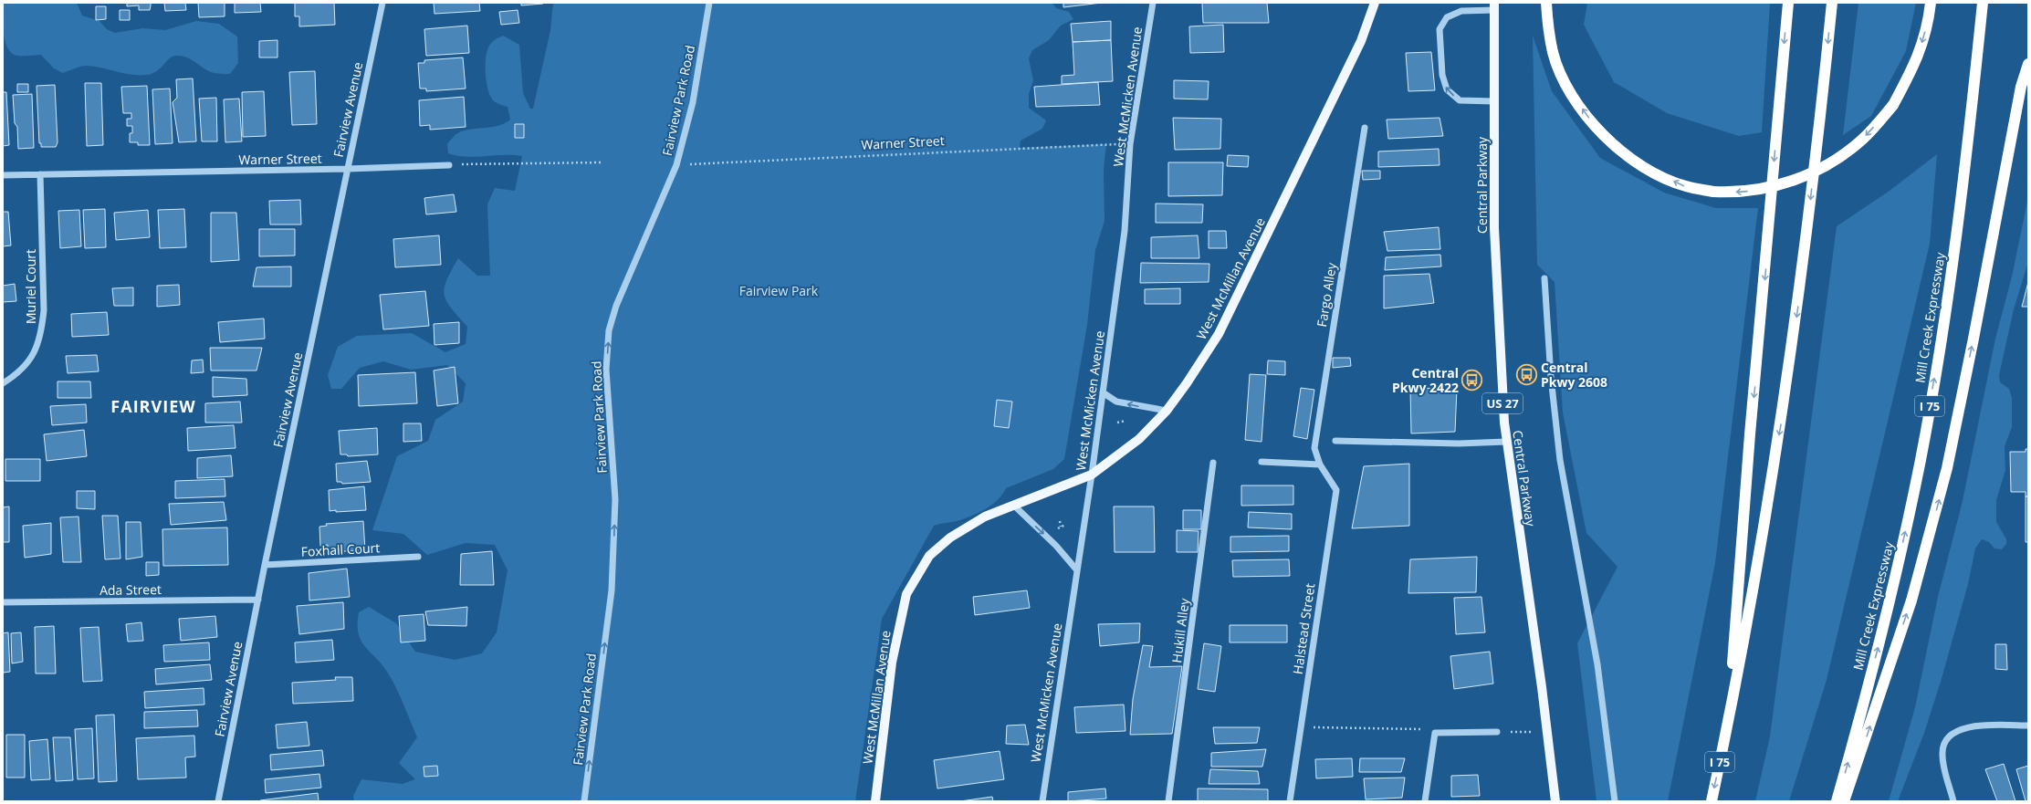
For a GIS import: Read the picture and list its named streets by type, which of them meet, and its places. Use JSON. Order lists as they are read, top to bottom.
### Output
{
  "streets": {
    "highway": ["Mill Creek Expressway", "I 75"],
    "main road": ["Central Parkway", "West McMillan Avenue", "US 27"],
    "street": [
      "West McMicken Avenue",
      "Fairview Park Road",
      "Fairview Avenue",
      "Warner Street",
      "Muriel Court",
      "Fargo Alley",
      "Foxhall Court",
      "Ada Street",
      "Halstead Street",
      "Hukill Alley"
    ]
  },
  "crossings": [
    ["West McMicken Avenue", "Warner Street"],
    ["West McMicken Avenue", "West McMillan Avenue"],
    ["Fairview Park Road", "Warner Street"],
    ["Fairview Avenue", "Warner Street"],
    ["Fairview Avenue", "Foxhall Court"],
    ["Fairview Avenue", "Ada Street"],
    ["Warner Street", "Muriel Court"],
    ["Fargo Alley", "Halstead Street"]
  ],
  "one_way": ["Fairview Park Road"],
  "districts": ["FAIRVIEW"],
  "parks": ["Fairview Park"],
  "places": {
    "bus stop": ["Central Pkwy 2608", "Central Pkwy 2422"]
  }
}
